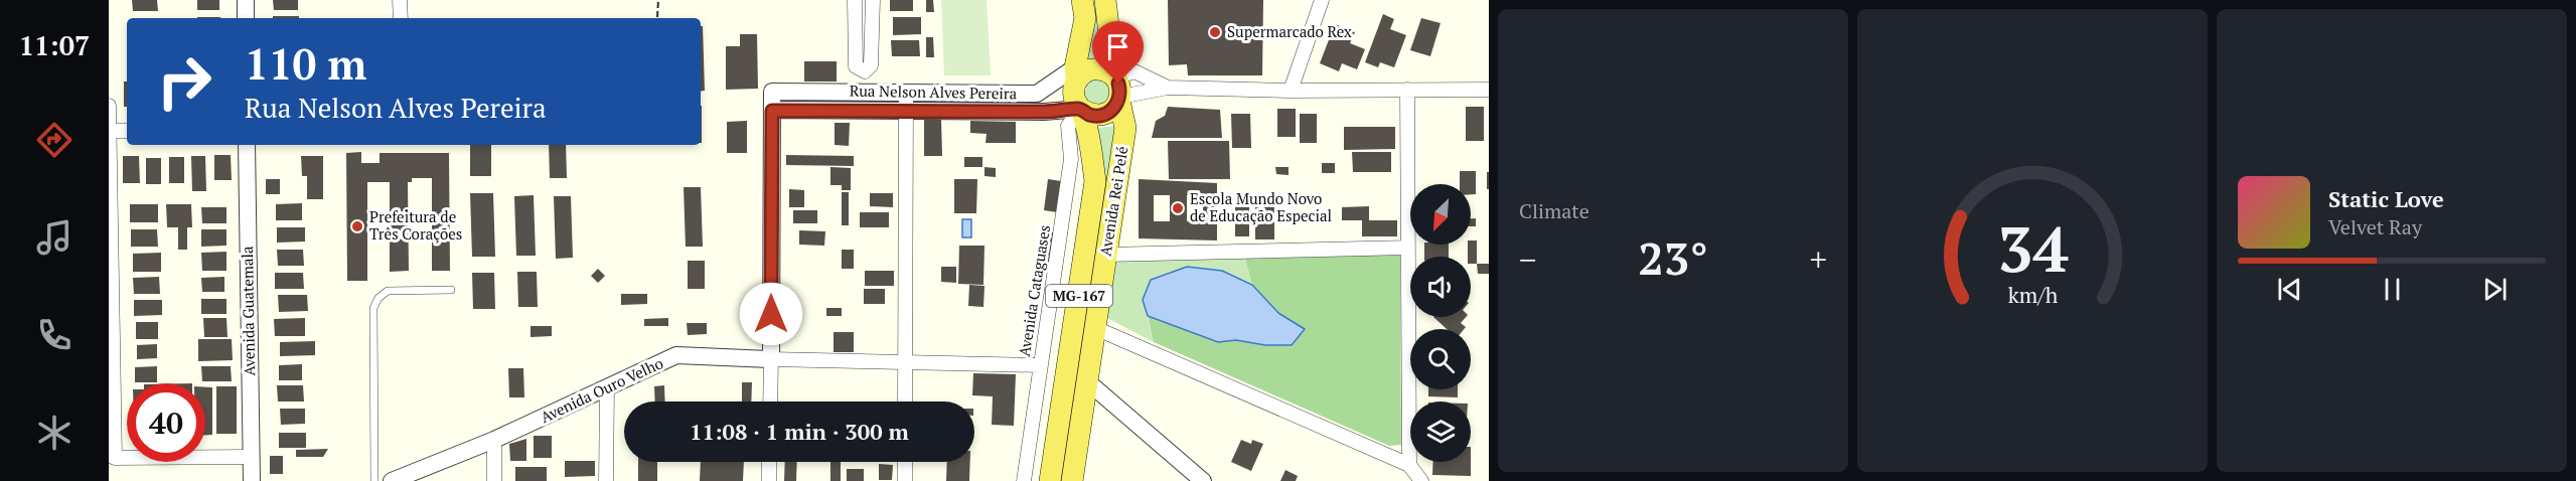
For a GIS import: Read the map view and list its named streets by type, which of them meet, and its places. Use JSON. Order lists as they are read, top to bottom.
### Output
{
  "streets": {
    "main road": ["Avenida Rei Pelé", "MG-167"],
    "street": [
      "Rua Nelson Alves Pereira",
      "Avenida Cataguases",
      "Avenida Guatemala",
      "Avenida Ouro Velho"
    ]
  },
  "crossings": [
    ["Rua Nelson Alves Pereira", "Avenida Rei Pelé"],
    ["Rua Nelson Alves Pereira", "Avenida Cataguases"],
    ["Avenida Rei Pelé", "Avenida Cataguases"],
    ["Avenida Cataguases", "Avenida Ouro Velho"]
  ],
  "places": ["Supermarcado Rex", "Escola Mundo Novo de Educação Especial", "Prefeitura de Três Corações"],
  "north": "bottom left",
  "page": {
    "tabs": "11:07",
    "tile": "Climate",
    "turn": ["110 m", "Rua Nelson Alves Pereira"],
    "song": ["Static Love", "Velvet Ray"],
    "heat": ["−", "23°", "+"],
    "limit": "40",
    "trip": "11:08 · 1 min · 300 m",
    "gauge": ["34", "km/h"]
  }
}
